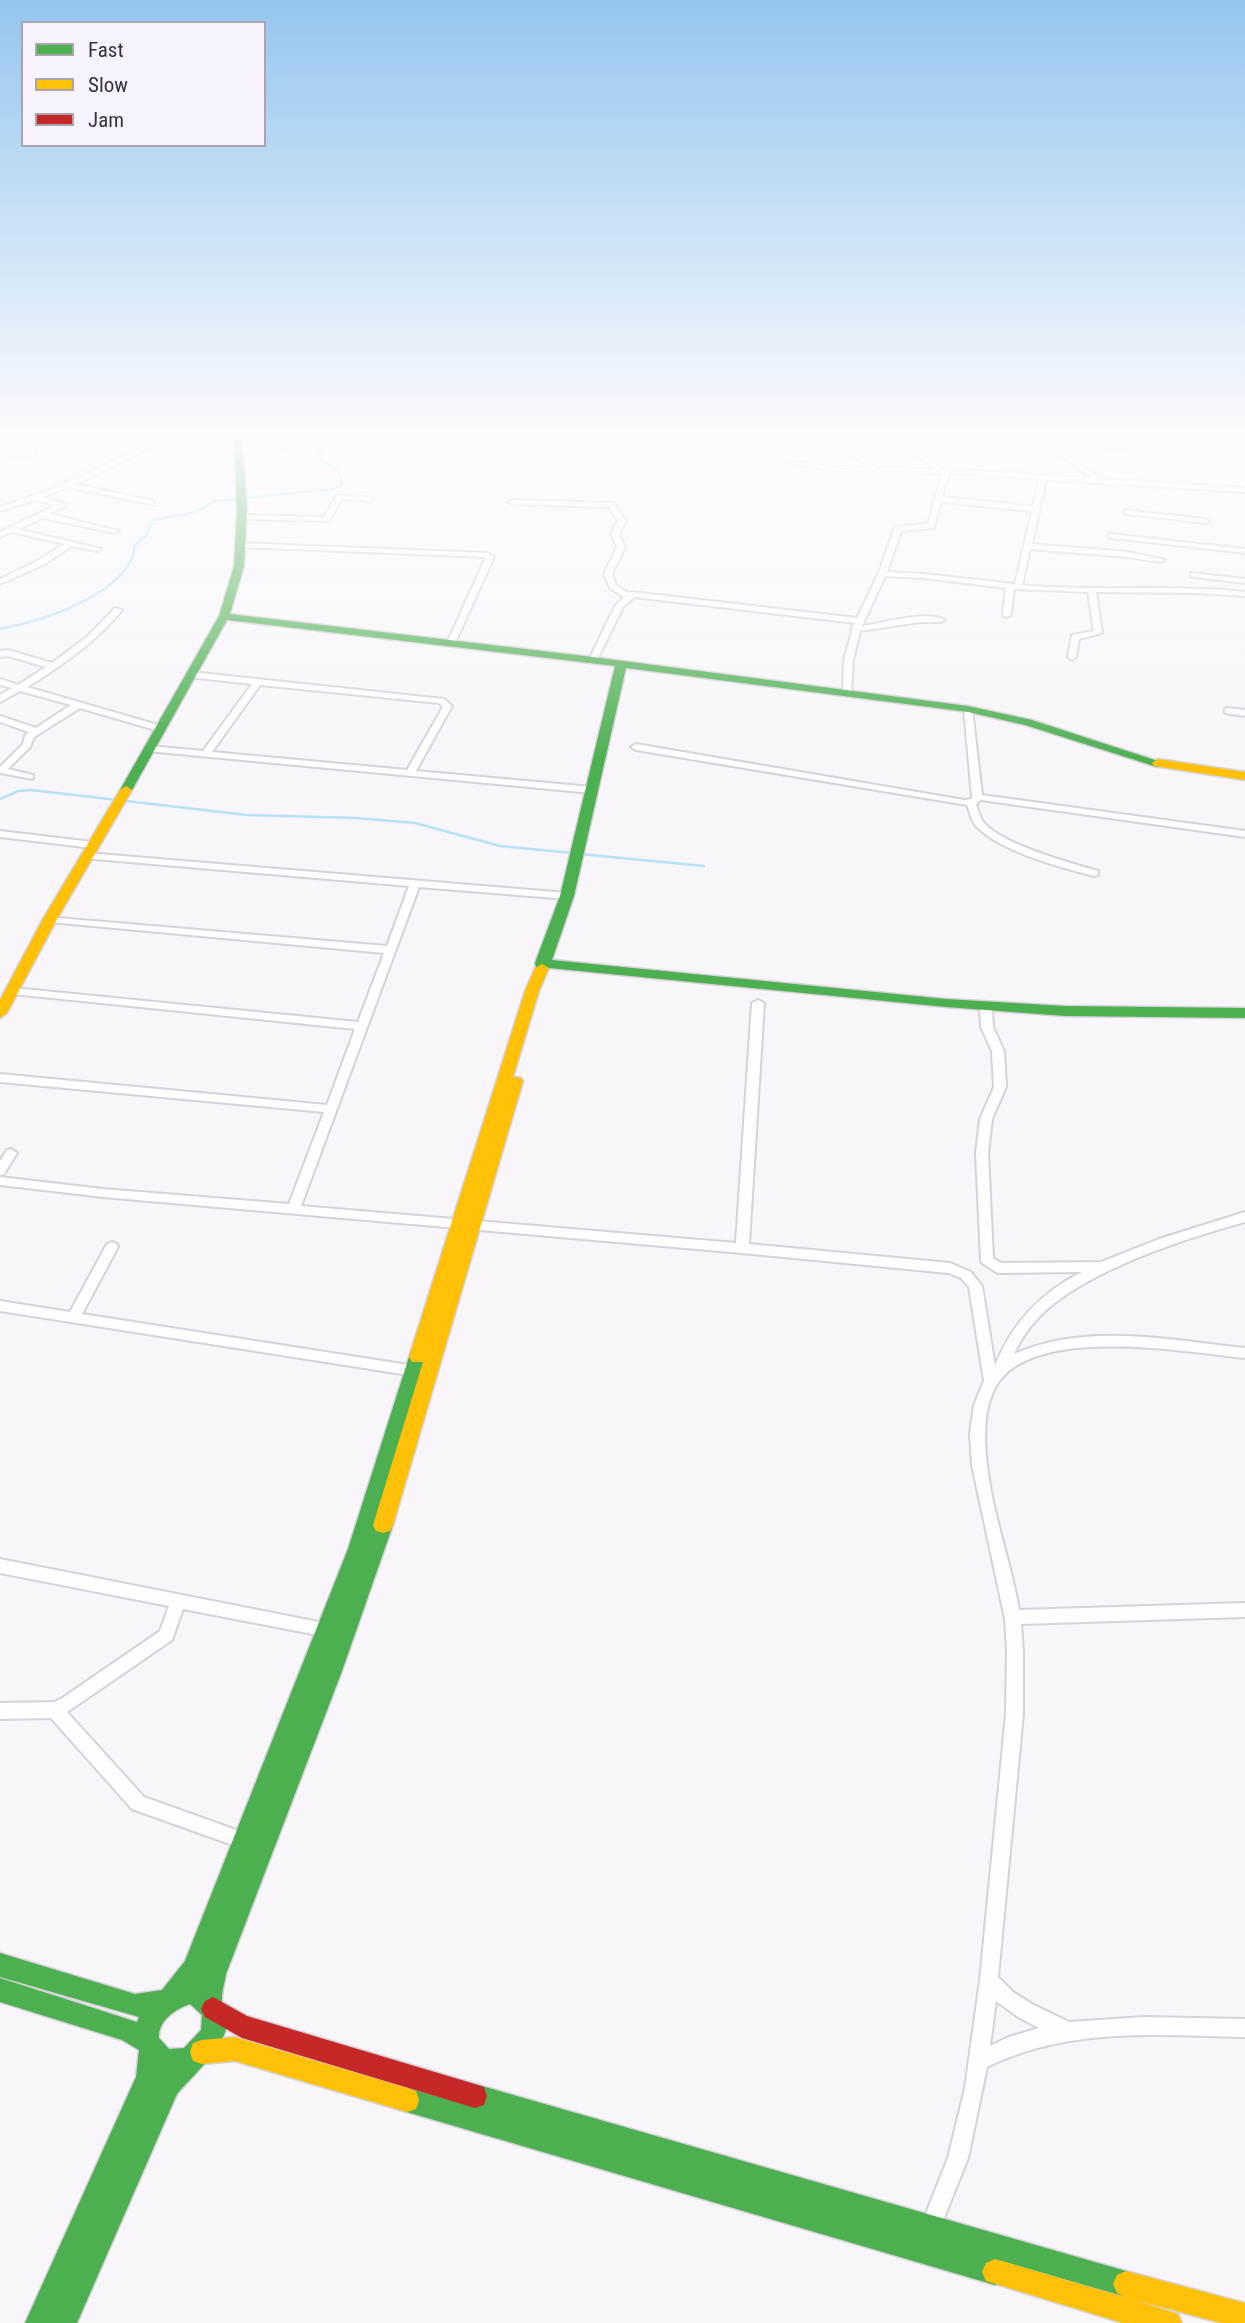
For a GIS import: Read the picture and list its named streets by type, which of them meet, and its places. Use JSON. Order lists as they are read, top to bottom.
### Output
{
  "legend": ["Fast", "Slow", "Jam"]
}
